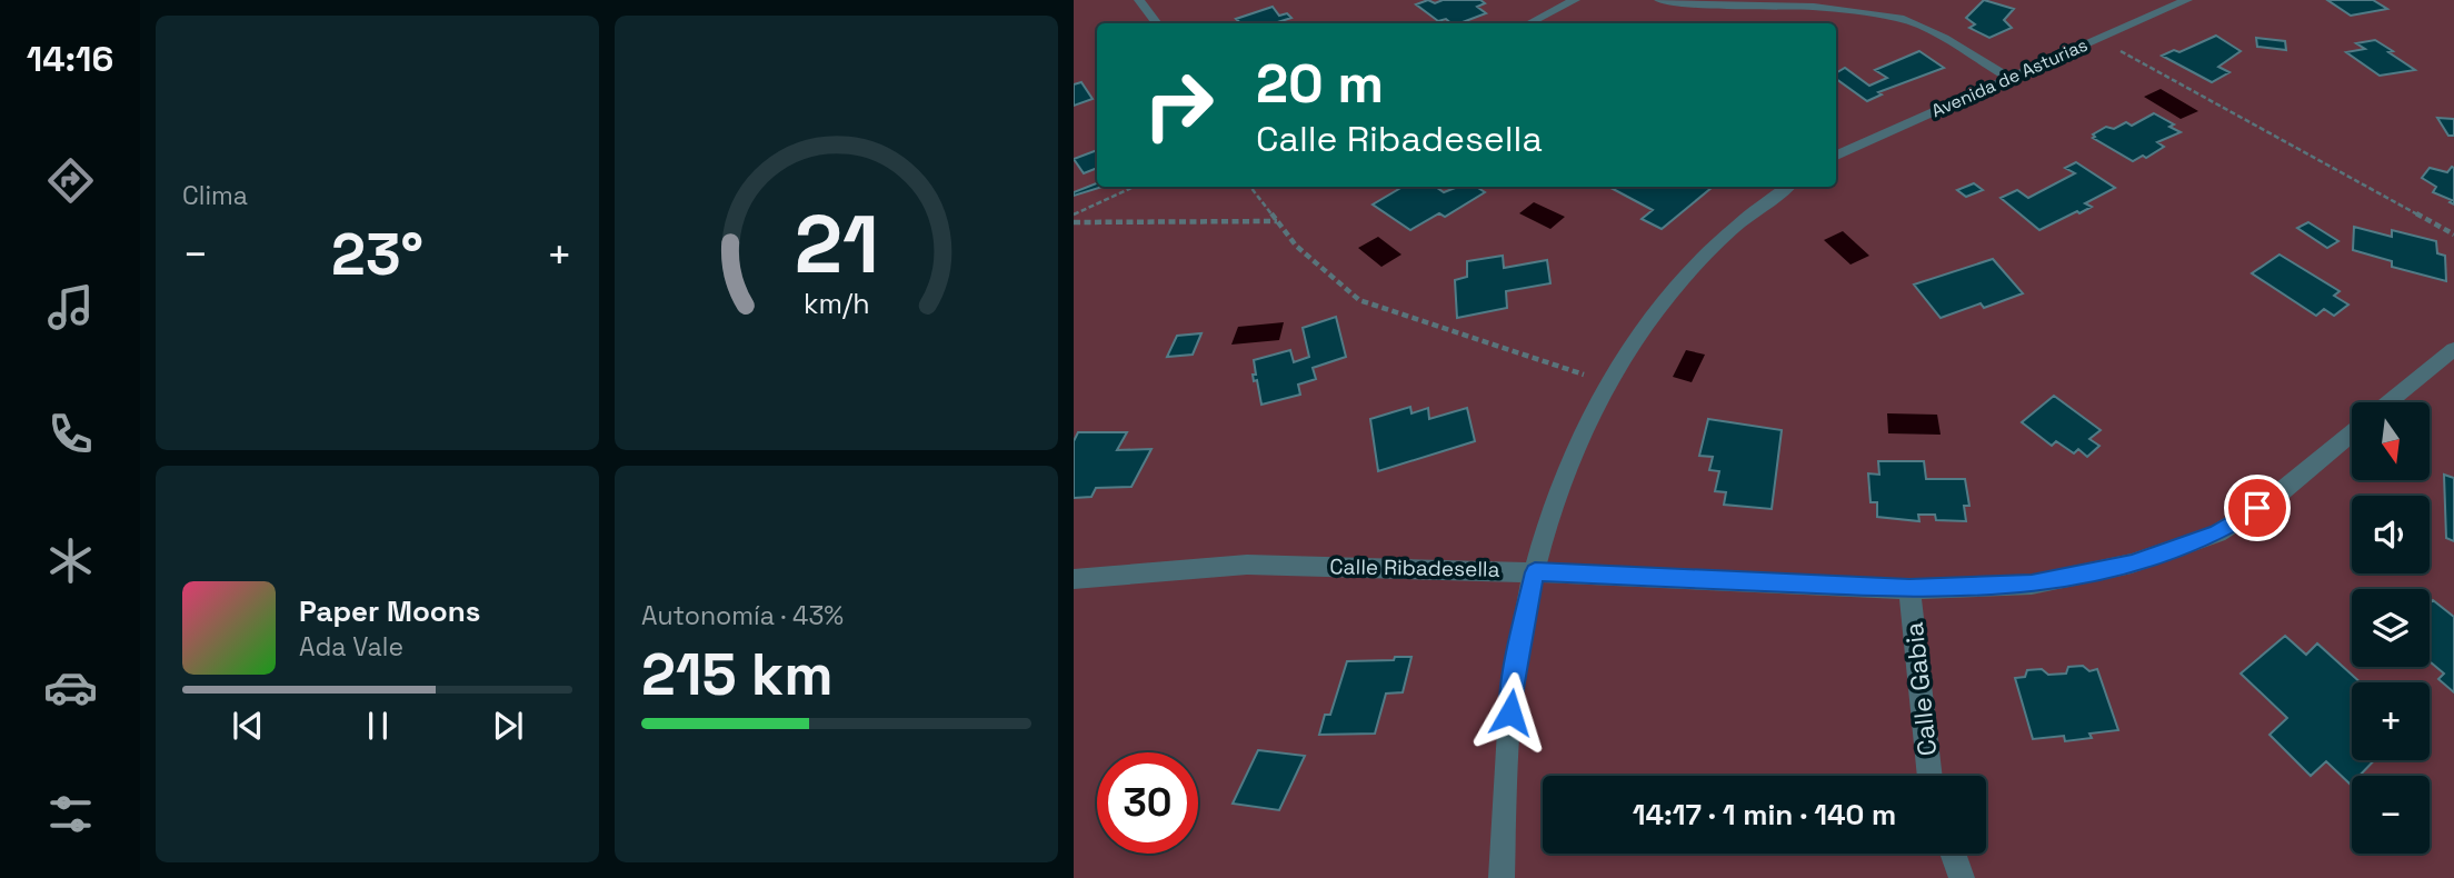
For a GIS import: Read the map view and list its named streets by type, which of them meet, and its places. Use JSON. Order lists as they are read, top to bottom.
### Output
{
  "streets": {
    "street": ["Avenida de Asturias", "Calle Ribadesella", "Calle Gabia"]
  },
  "crossings": [
    ["Calle Ribadesella", "Calle Gabia"]
  ],
  "north": "bottom",
  "page": {
    "tabs": "14:16",
    "tile": [
      "Clima",
      ["Autonomía · 43%", "215 km"]
    ],
    "turn": ["20 m", "Calle Ribadesella"],
    "heat": ["−", "23°", "+"],
    "map_buttons": ["+", "−"],
    "song": ["Paper Moons", "Ada Vale"],
    "limit": "30",
    "trip": "14:17 · 1 min · 140 m",
    "gauge": ["21", "km/h"]
  }
}
